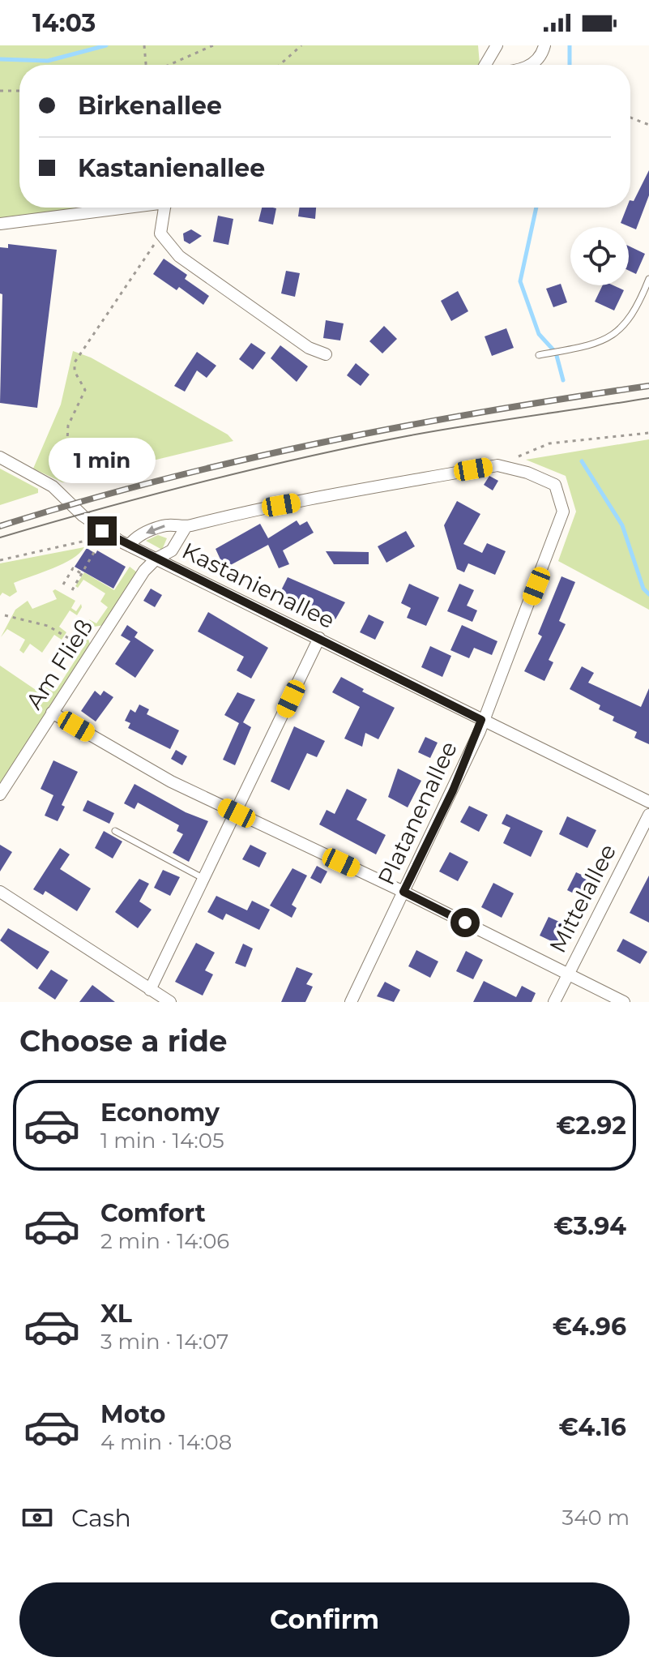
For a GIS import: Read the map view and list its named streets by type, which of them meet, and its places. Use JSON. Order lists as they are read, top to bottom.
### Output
{
  "streets": {
    "street": [
      "Kastanienallee",
      "Am Fließ",
      "Platanenallee",
      "Mittelallee"
    ]
  },
  "crossings": [
    ["Kastanienallee", "Am Fließ"],
    ["Kastanienallee", "Platanenallee"],
    ["Am Fließ", "Platanenallee"]
  ],
  "page": {
    "status": "14:03",
    "banner": ["Birkenallee", "Kastanienallee"],
    "bubble": "1 min",
    "heading": "Choose a ride",
    "list": [
      {
        "name": "Economy",
        "note": "1 min · 14:05",
        "value": "€2.92"
      },
      {
        "name": "Comfort",
        "note": "2 min · 14:06",
        "value": "€3.94"
      },
      {
        "name": "XL",
        "note": "3 min · 14:07",
        "value": "€4.96"
      },
      {
        "name": "Moto",
        "note": "4 min · 14:08",
        "value": "€4.16"
      }
    ],
    "pay": ["Cash", "340 m"],
    "buttons": "Confirm"
  }
}
